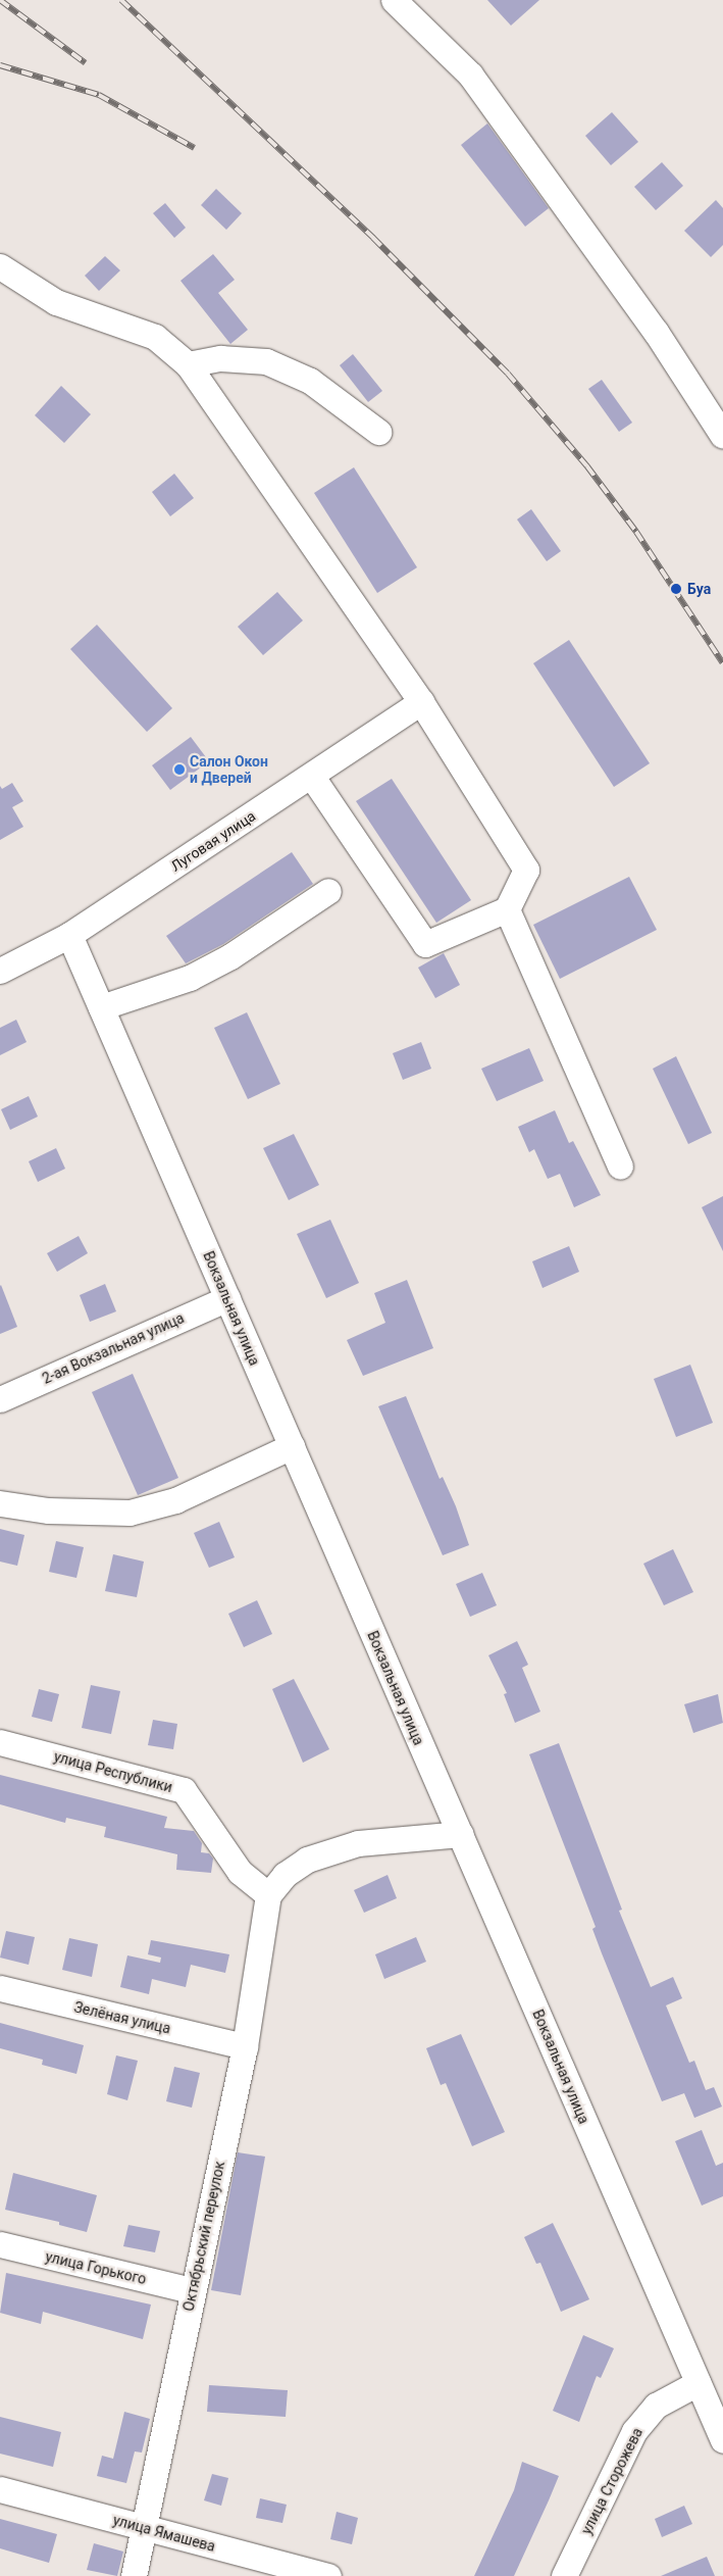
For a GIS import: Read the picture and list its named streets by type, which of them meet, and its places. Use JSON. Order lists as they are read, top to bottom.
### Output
{
  "streets": {
    "street": [
      "Луговая улица",
      "Вокзальная улица",
      "2-ая Вокзальная улица",
      "улица Республики",
      "Зелёная улица",
      "Октябрьский переулок",
      "улица Горького",
      "улица Сторожева",
      "улица Ямашева"
    ]
  },
  "crossings": [
    ["Луговая улица", "Вокзальная улица"],
    ["Вокзальная улица", "2-ая Вокзальная улица"],
    ["Вокзальная улица", "улица Сторожева"],
    ["улица Республики", "Октябрьский переулок"],
    ["Зелёная улица", "Октябрьский переулок"],
    ["Октябрьский переулок", "улица Горького"],
    ["Октябрьский переулок", "улица Ямашева"]
  ],
  "places": ["Буа", "Салон Окон и Дверей"]
}
